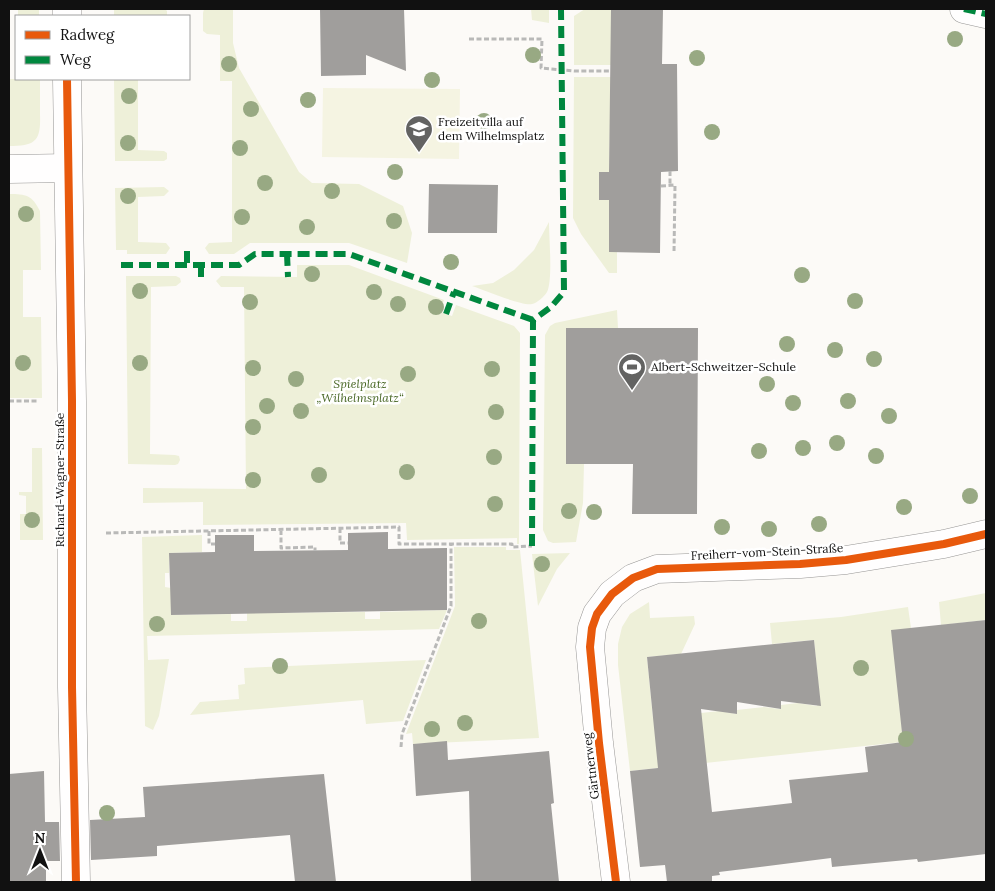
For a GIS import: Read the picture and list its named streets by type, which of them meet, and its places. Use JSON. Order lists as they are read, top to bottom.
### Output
{
  "streets": {
    "street": ["Richard-Wagner-Straße", "Freiherr-vom-Stein-Straße", "Gärtnerweg"]
  },
  "crossings": [
    ["Freiherr-vom-Stein-Straße", "Gärtnerweg"]
  ],
  "parks": ["Spielplatz „Wilhelmsplatz“"],
  "places": {
    "school or university": ["Freizeitvilla auf dem Wilhelmsplatz"],
    "sports": ["Albert-Schweitzer-Schule"]
  },
  "legend": ["Radweg", "Weg"],
  "north": "top"
}
